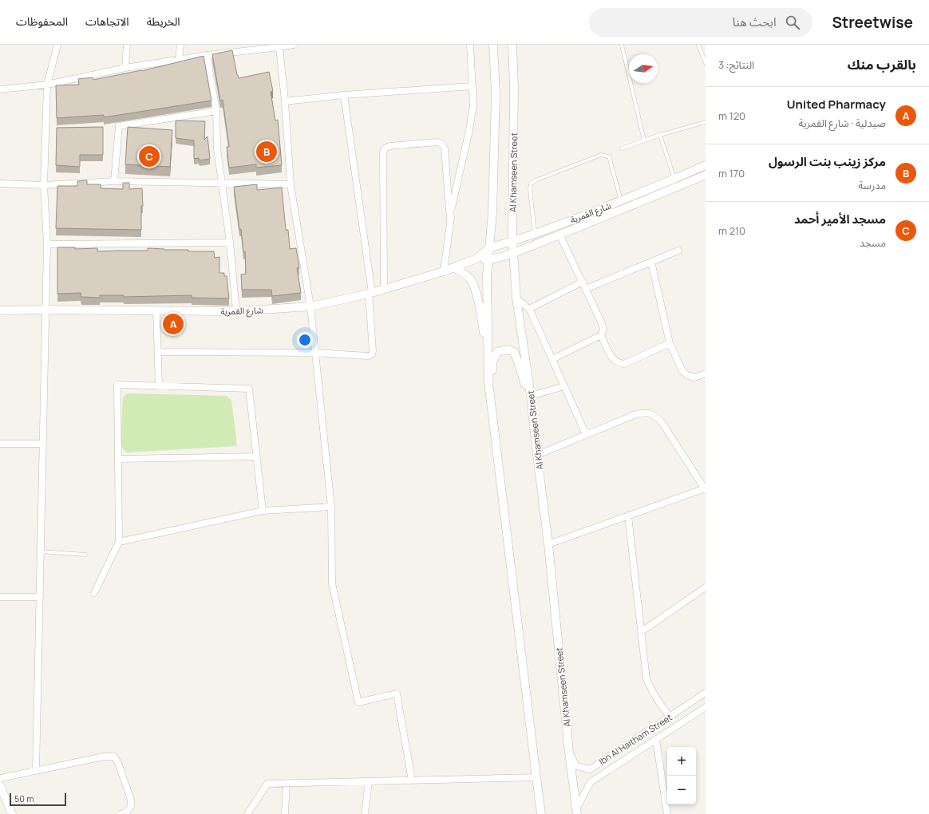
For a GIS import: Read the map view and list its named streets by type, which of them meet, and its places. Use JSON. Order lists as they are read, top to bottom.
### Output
{
  "streets": {
    "street": ["Al Khamseen Street", "شارع القمرية", "Ibn Al Haitham Street"]
  },
  "crossings": [
    ["Al Khamseen Street", "شارع القمرية"],
    ["Al Khamseen Street", "Ibn Al Haitham Street"]
  ],
  "scale_bar": "50 m",
  "north": "right",
  "page": {
    "header": "Streetwise",
    "search": "ابحث هنا",
    "nav": ["الخريطة", "الاتجاهات", "المحفوظات"],
    "heading": ["بالقرب منك", "النتائج: 3"],
    "list": [
      {
        "mark": "A",
        "name": "United Pharmacy",
        "note": "صيدلية · شارع القمرية",
        "value": "120 m"
      },
      {
        "mark": "B",
        "name": "مركز زينب بنت الرسول",
        "note": "مدرسة",
        "value": "170 m"
      },
      {
        "mark": "C",
        "name": "مسجد الأمير أحمد",
        "note": "مسجد",
        "value": "210 m"
      }
    ],
    "pins": ["B", "C", "A"],
    "map_buttons": ["+", "−"],
    "scale": "50 m"
  }
}
